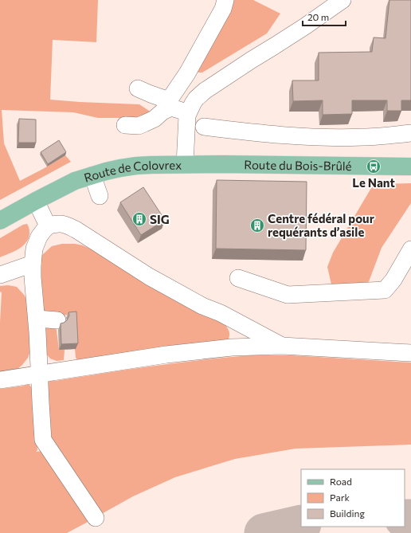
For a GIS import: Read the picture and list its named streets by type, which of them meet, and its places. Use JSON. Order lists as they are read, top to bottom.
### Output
{
  "streets": {
    "main road": ["Route du Bois-Brûlé", "Route de Colovrex"]
  },
  "crossings": [
    ["Route du Bois-Brûlé", "Route de Colovrex"]
  ],
  "places": {
    "bus stop": ["Le Nant"],
    "building": ["SIG", "Centre fédéral pour requérants d’asile"]
  },
  "legend": ["Road", "Park", "Building"],
  "scale_bar": "20 m"
}
